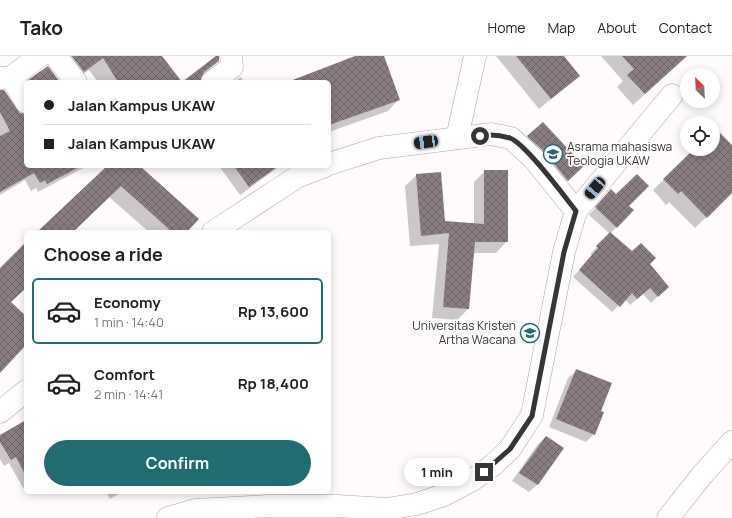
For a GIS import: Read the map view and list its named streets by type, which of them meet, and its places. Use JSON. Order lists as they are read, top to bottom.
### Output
{
  "places": {
    "school or university": ["Asrama mahasiswa Teologia UKAW", "Universitas Kristen Artha Wacana"]
  },
  "north": "top left",
  "page": {
    "header": "Tako",
    "nav": [
      "Home",
      "Map",
      "About",
      "Contact"
    ],
    "banner": ["Jalan Kampus UKAW", "Jalan Kampus UKAW"],
    "heading": "Choose a ride",
    "list": [
      {
        "name": "Economy",
        "note": "1 min · 14:40",
        "value": "Rp 13,600"
      },
      {
        "name": "Comfort",
        "note": "2 min · 14:41",
        "value": "Rp 18,400"
      }
    ],
    "buttons": "Confirm",
    "bubble": "1 min"
  }
}
